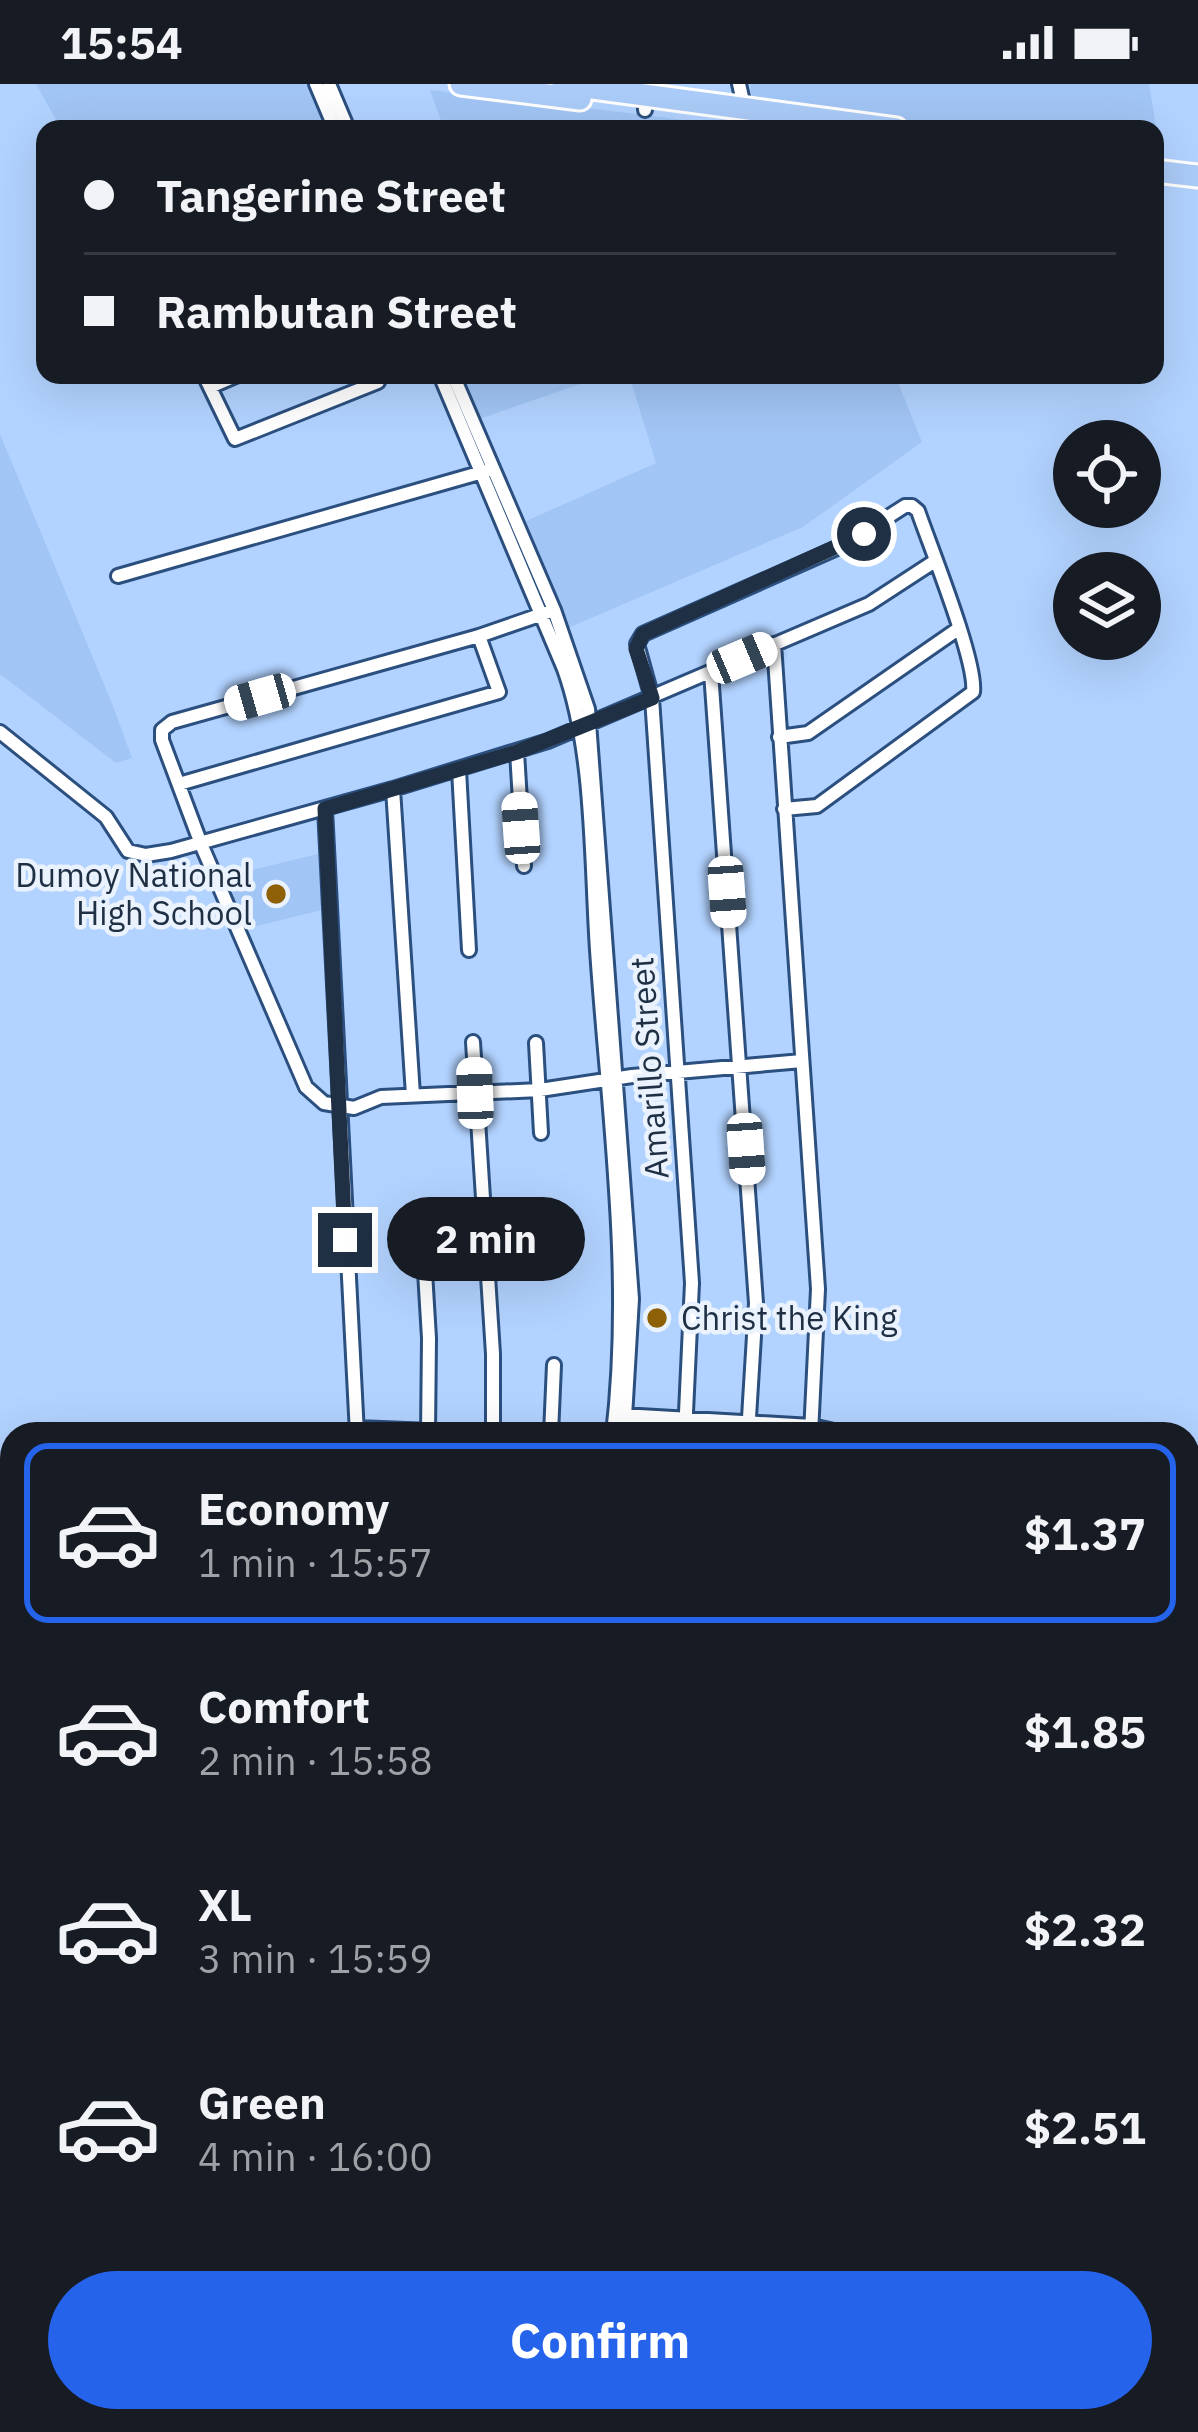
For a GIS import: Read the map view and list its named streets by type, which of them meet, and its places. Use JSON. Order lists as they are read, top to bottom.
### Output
{
  "streets": {
    "street": ["Amarillo Street"]
  },
  "places": ["Dumoy National High School", "Christ the King"],
  "page": {
    "status": "15:54",
    "banner": ["Tangerine Street", "Rambutan Street"],
    "bubble": "2 min",
    "list": [
      {
        "name": "Economy",
        "note": "1 min · 15:57",
        "value": "$1.37"
      },
      {
        "name": "Comfort",
        "note": "2 min · 15:58",
        "value": "$1.85"
      },
      {
        "name": "XL",
        "note": "3 min · 15:59",
        "value": "$2.32"
      },
      {
        "name": "Green",
        "note": "4 min · 16:00",
        "value": "$2.51"
      }
    ],
    "buttons": "Confirm"
  }
}
